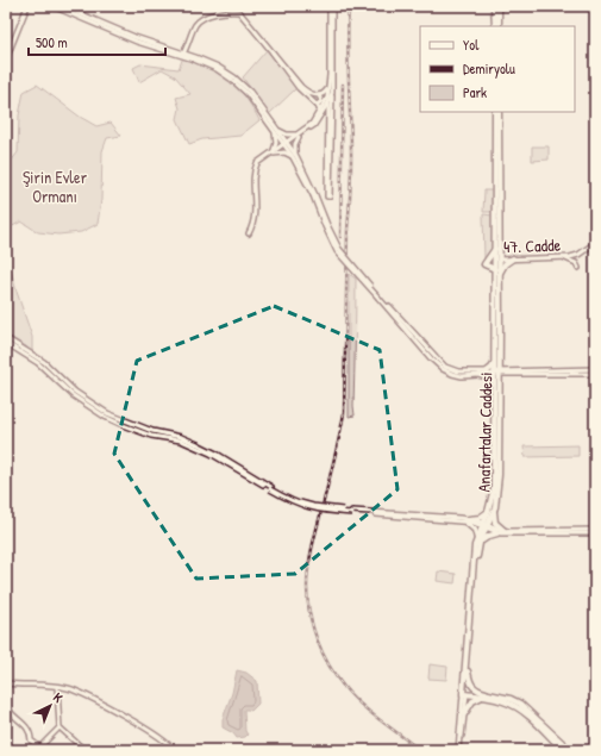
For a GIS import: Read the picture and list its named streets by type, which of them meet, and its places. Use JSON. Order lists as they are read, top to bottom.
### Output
{
  "streets": {
    "main road": ["Anafartalar Caddesi"],
    "street": ["47. Cadde"]
  },
  "crossings": [
    ["47. Cadde", "Anafartalar Caddesi"]
  ],
  "parks": ["Şirin Evler Ormanı"],
  "legend": ["Yol", "Demiryolu", "Park"],
  "scale_bar": "500 m",
  "north": "top right"
}
